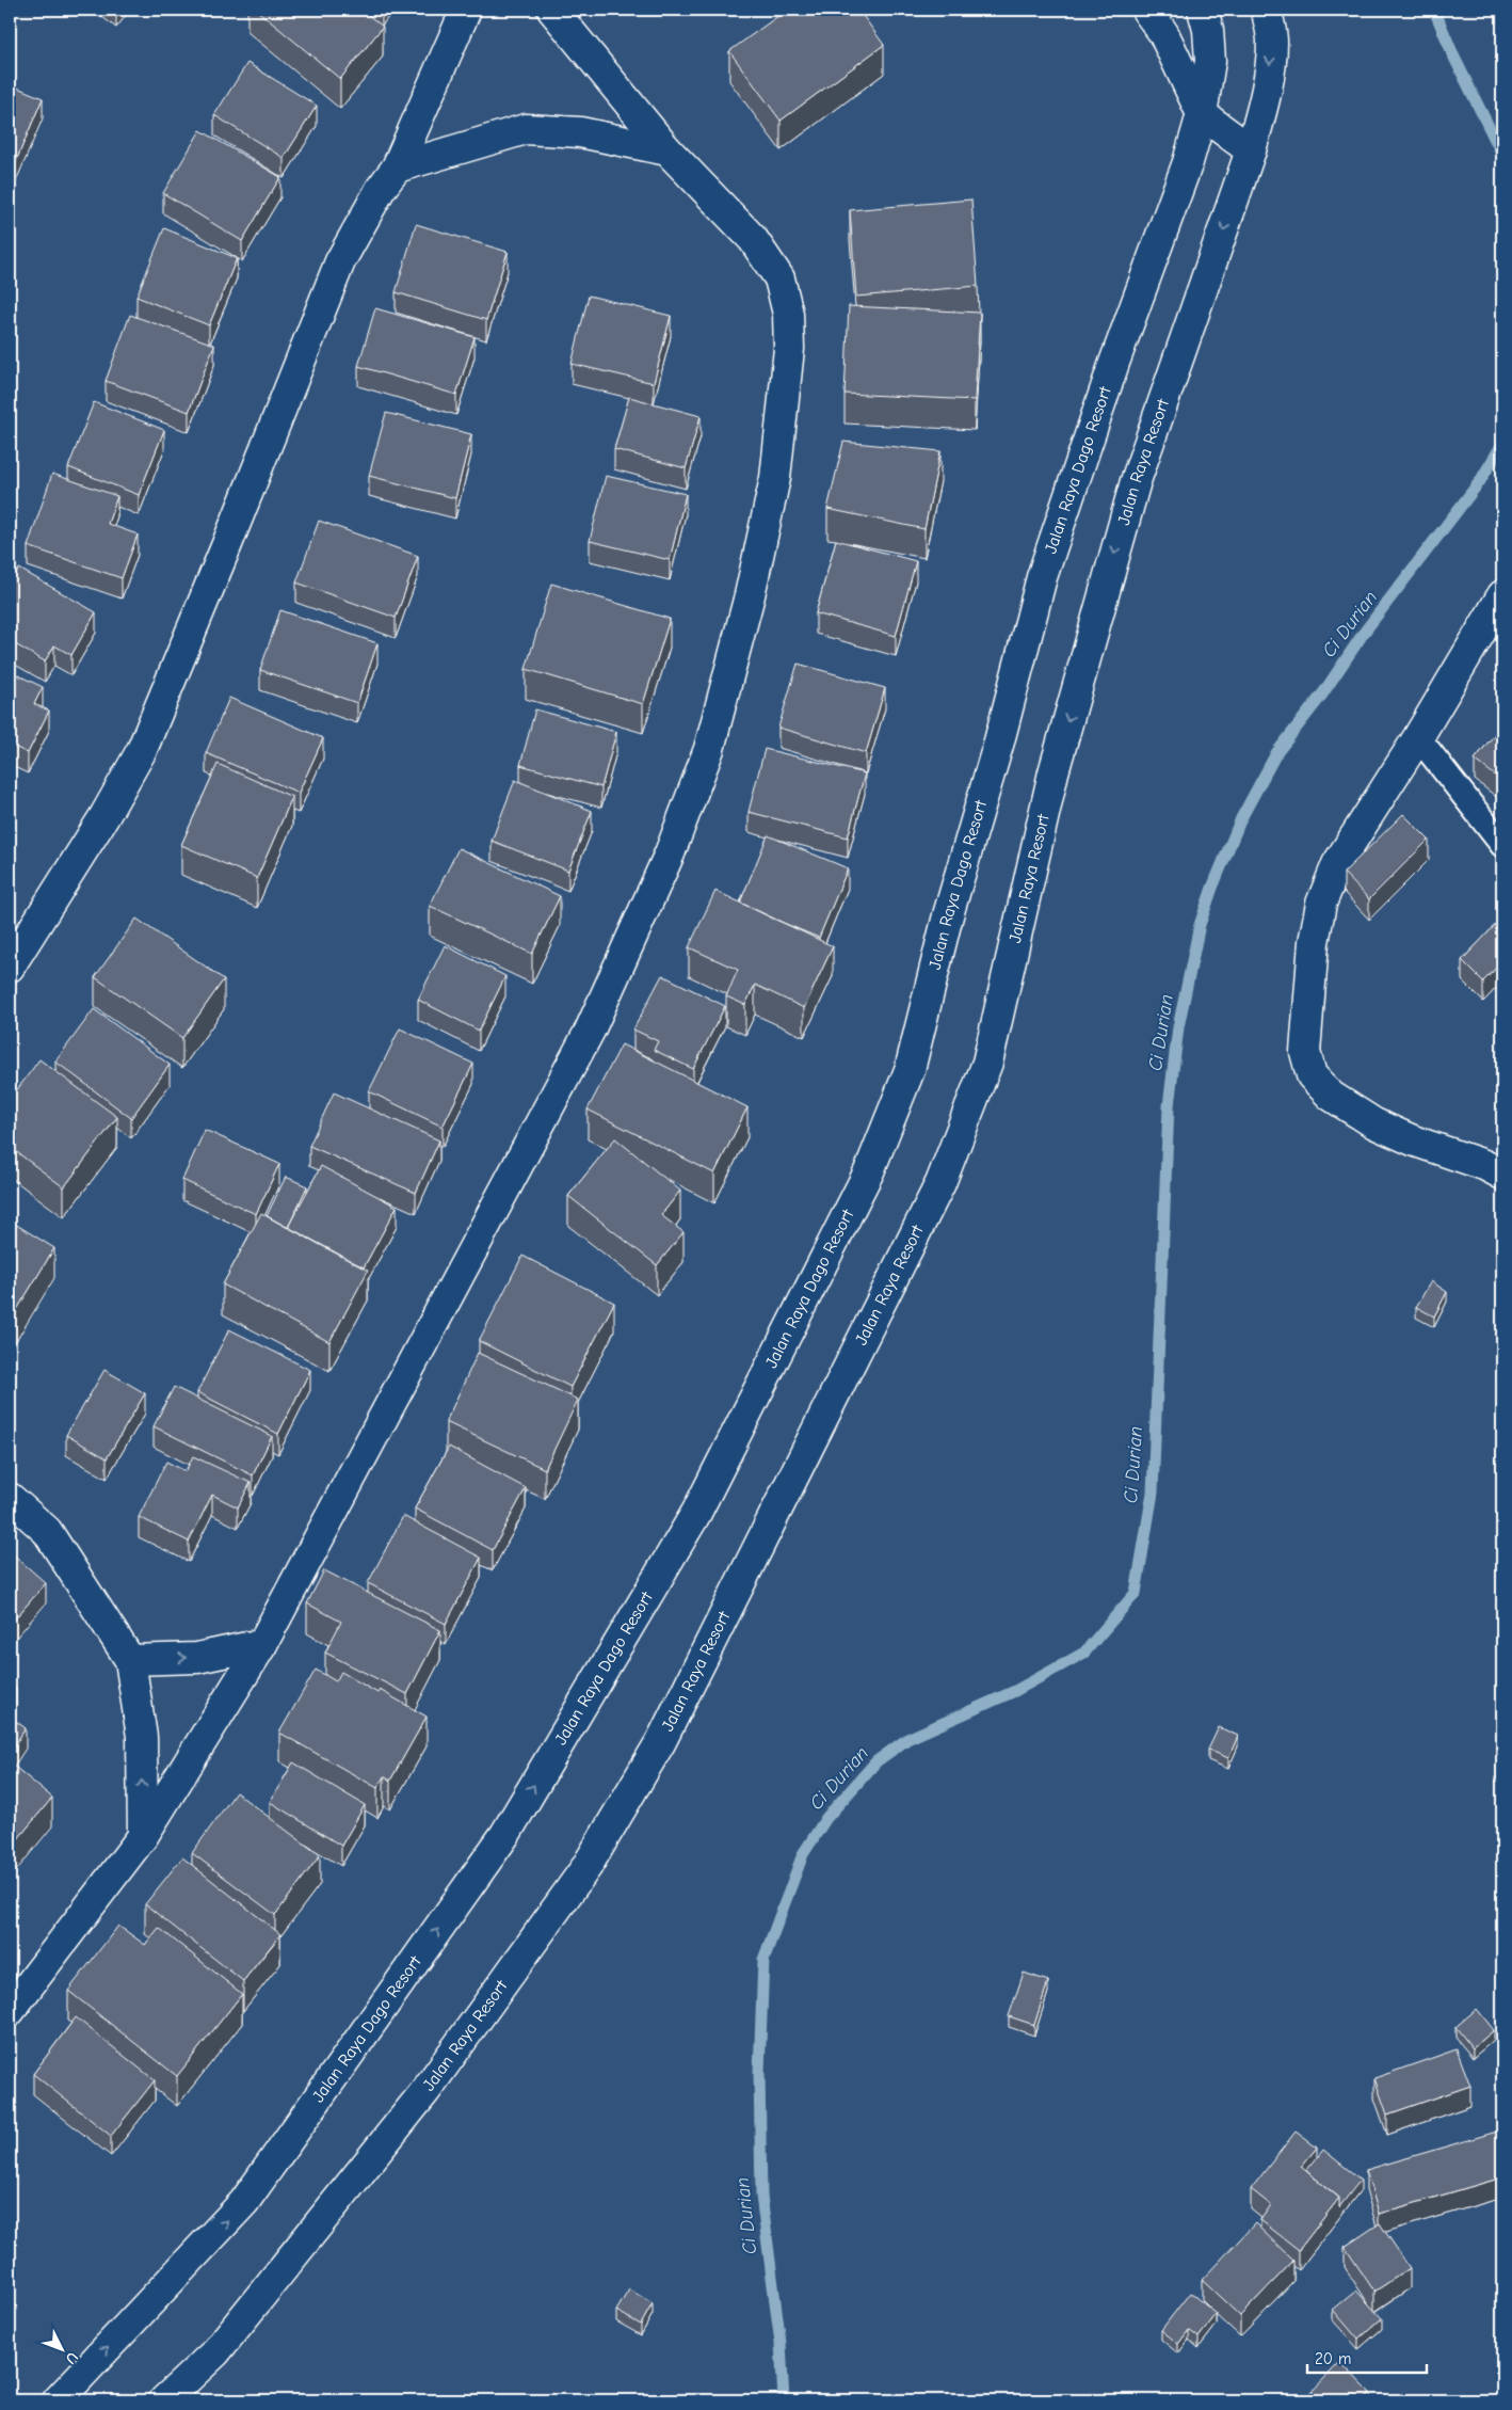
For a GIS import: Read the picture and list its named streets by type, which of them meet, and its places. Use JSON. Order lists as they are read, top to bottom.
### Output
{
  "streets": {
    "street": ["Jalan Raya Resort", "Jalan Raya Dago Resort"]
  },
  "one_way": ["Jalan Raya Resort", "Jalan Raya Dago Resort"],
  "water": ["Ci Durian"],
  "scale_bar": "20 m",
  "north": "bottom right"
}
